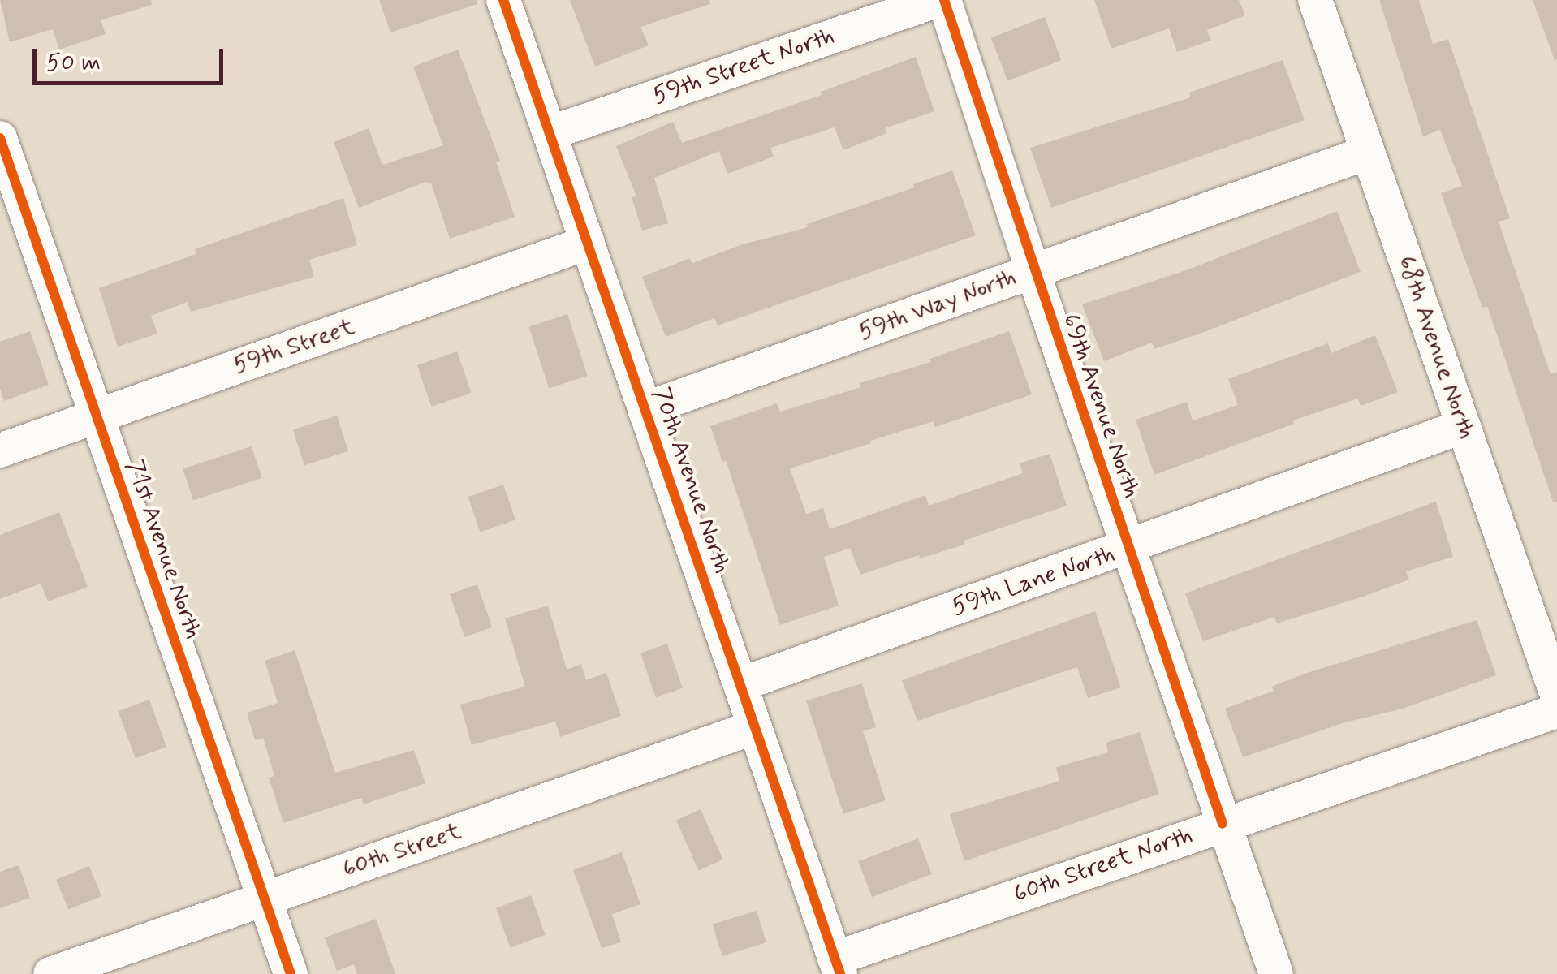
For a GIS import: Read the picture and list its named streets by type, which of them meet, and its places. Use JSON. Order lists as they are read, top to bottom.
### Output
{
  "streets": {
    "street": [
      "59th Street North",
      "59th Way North",
      "59th Street",
      "68th Avenue North",
      "69th Avenue North",
      "70th Avenue North",
      "71st Avenue North",
      "59th Lane North",
      "60th Street",
      "60th Street North"
    ]
  },
  "crossings": [
    ["59th Street North", "69th Avenue North"],
    ["59th Street North", "70th Avenue North"],
    ["59th Way North", "68th Avenue North"],
    ["59th Way North", "69th Avenue North"],
    ["59th Way North", "70th Avenue North"],
    ["59th Street", "70th Avenue North"],
    ["59th Street", "71st Avenue North"],
    ["68th Avenue North", "59th Lane North"],
    ["69th Avenue North", "59th Lane North"],
    ["69th Avenue North", "60th Street North"],
    ["70th Avenue North", "59th Lane North"],
    ["70th Avenue North", "60th Street"],
    ["70th Avenue North", "60th Street North"],
    ["71st Avenue North", "60th Street"]
  ],
  "scale_bar": "50 m"
}
